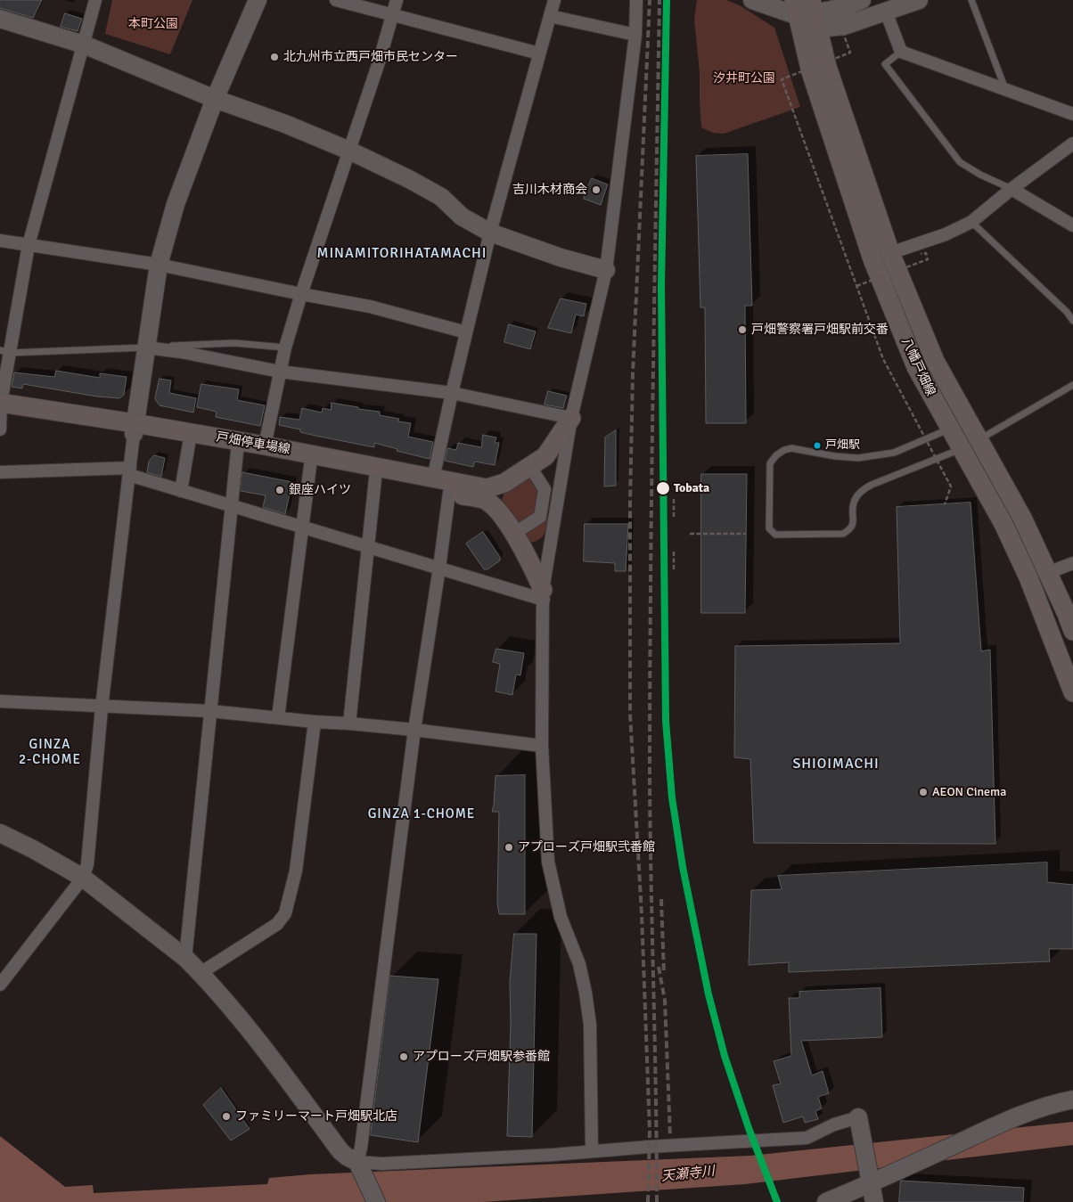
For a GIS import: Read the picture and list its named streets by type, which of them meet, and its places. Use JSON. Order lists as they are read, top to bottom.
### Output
{
  "streets": {
    "main road": ["八幡戸畑線", "戸畑停車場線"]
  },
  "districts": [
    "MINAMITORIHATAMACHI",
    "GINZA 2-CHOME",
    "SHIOIMACHI",
    "GINZA 1-CHOME"
  ],
  "water": ["天瀬寺川"],
  "parks": ["本町公園", "汐井町公園"],
  "places": [
    "北九州市立西戸畑市民センター",
    "吉川木材商会",
    "戸畑警察署戸畑駅前交番",
    "戸畑駅",
    "Tobata",
    "銀座ハイツ",
    "AEON Cinema",
    "アプローズ戸畑駅弐番館",
    "アプローズ戸畑駅参番館",
    "ファミリーマート戸畑駅北店"
  ]
}
